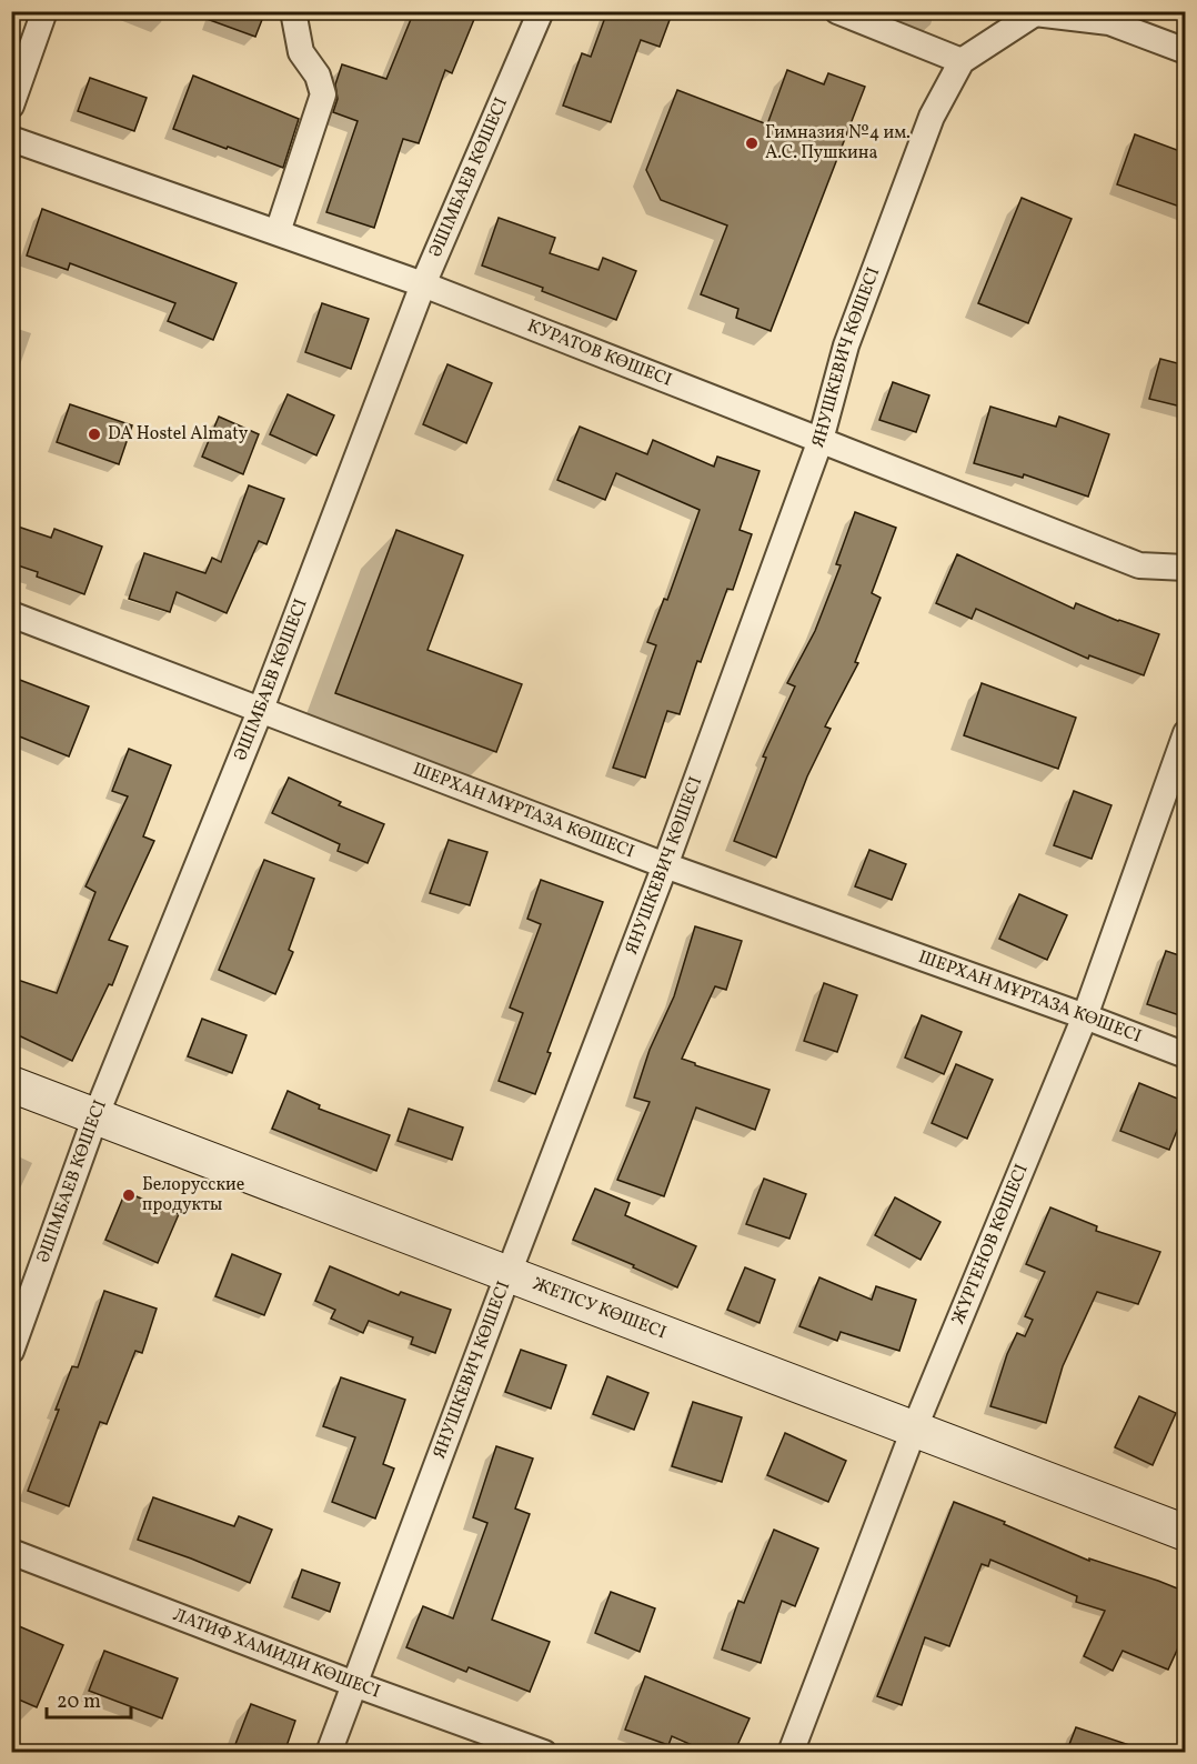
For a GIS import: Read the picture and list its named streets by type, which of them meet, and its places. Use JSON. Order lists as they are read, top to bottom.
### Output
{
  "streets": {
    "main road": ["ЖЕТІСУ КӨШЕСІ"],
    "street": [
      "ӘШІМБАЕВ КӨШЕСІ",
      "КУРАТОВ КӨШЕСІ",
      "ЯНУШКЕВИЧ КӨШЕСІ",
      "ШЕРХАН МҰРТАЗА КӨШЕСІ",
      "ЖҮРГЕНОВ КӨШЕСІ",
      "ЛАТИФ ХАМИДИ КӨШЕСІ"
    ]
  },
  "crossings": [
    ["ӘШІМБАЕВ КӨШЕСІ", "КУРАТОВ КӨШЕСІ"],
    ["ӘШІМБАЕВ КӨШЕСІ", "ШЕРХАН МҰРТАЗА КӨШЕСІ"],
    ["ӘШІМБАЕВ КӨШЕСІ", "ЖЕТІСУ КӨШЕСІ"],
    ["КУРАТОВ КӨШЕСІ", "ЯНУШКЕВИЧ КӨШЕСІ"],
    ["ЯНУШКЕВИЧ КӨШЕСІ", "ШЕРХАН МҰРТАЗА КӨШЕСІ"],
    ["ЯНУШКЕВИЧ КӨШЕСІ", "ЖЕТІСУ КӨШЕСІ"],
    ["ЯНУШКЕВИЧ КӨШЕСІ", "ЛАТИФ ХАМИДИ КӨШЕСІ"],
    ["ШЕРХАН МҰРТАЗА КӨШЕСІ", "ЖҮРГЕНОВ КӨШЕСІ"],
    ["ЖҮРГЕНОВ КӨШЕСІ", "ЖЕТІСУ КӨШЕСІ"]
  ],
  "places": ["Гимназия №4 им. А.С. Пушкина", "DA Hostel Almaty", "Белорусские продукты"],
  "scale_bar": "20 m"
}
